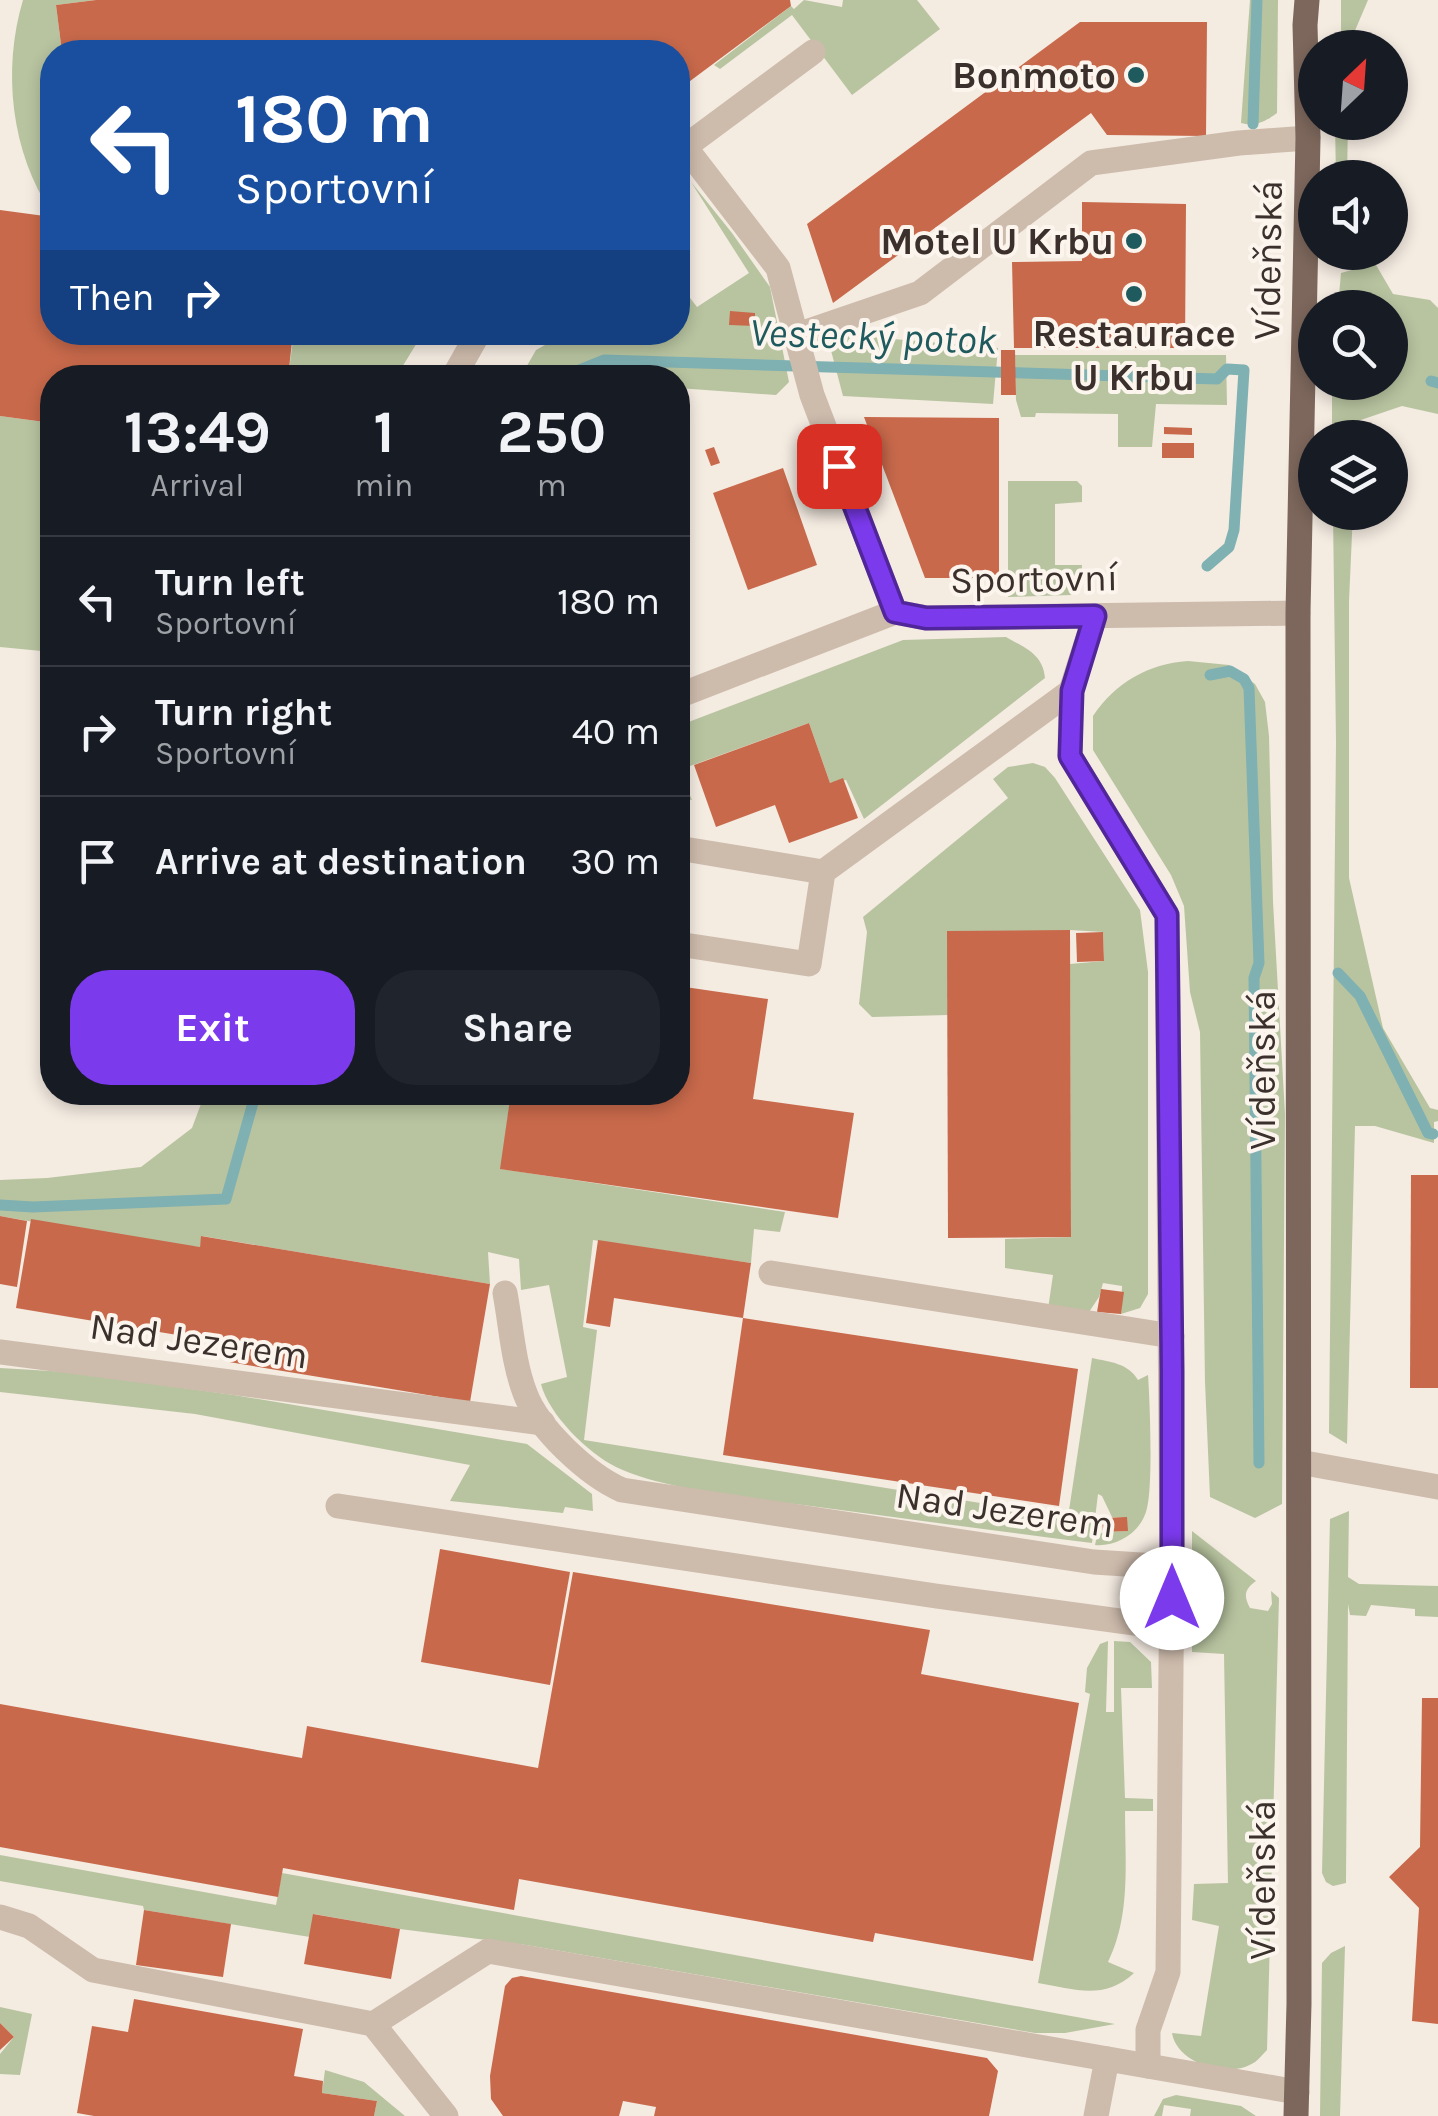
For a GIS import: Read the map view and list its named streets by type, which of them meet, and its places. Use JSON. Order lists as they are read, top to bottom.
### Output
{
  "streets": {
    "main road": ["Vídeňská"],
    "street": ["Sportovní", "Nad Jezerem"]
  },
  "crossings": [
    ["Vídeňská", "Sportovní"],
    ["Sportovní", "Nad Jezerem"]
  ],
  "water": ["Vestecký potok"],
  "places": ["Bonmoto", "Motel U Krbu", "Restaurace U Krbu"],
  "north": "top right",
  "page": {
    "turn": ["180 m", "Sportovní"],
    "then": "Then",
    "eta": [
      "13:49",
      "Arrival",
      "1",
      "min",
      "250",
      "m"
    ],
    "list": [
      {
        "name": "Turn left",
        "note": "Sportovní",
        "value": "180 m"
      },
      {
        "name": "Turn right",
        "note": "Sportovní",
        "value": "40 m"
      },
      {
        "name": "Arrive at destination",
        "value": "30 m"
      }
    ],
    "buttons": ["Exit", "Share"]
  }
}
